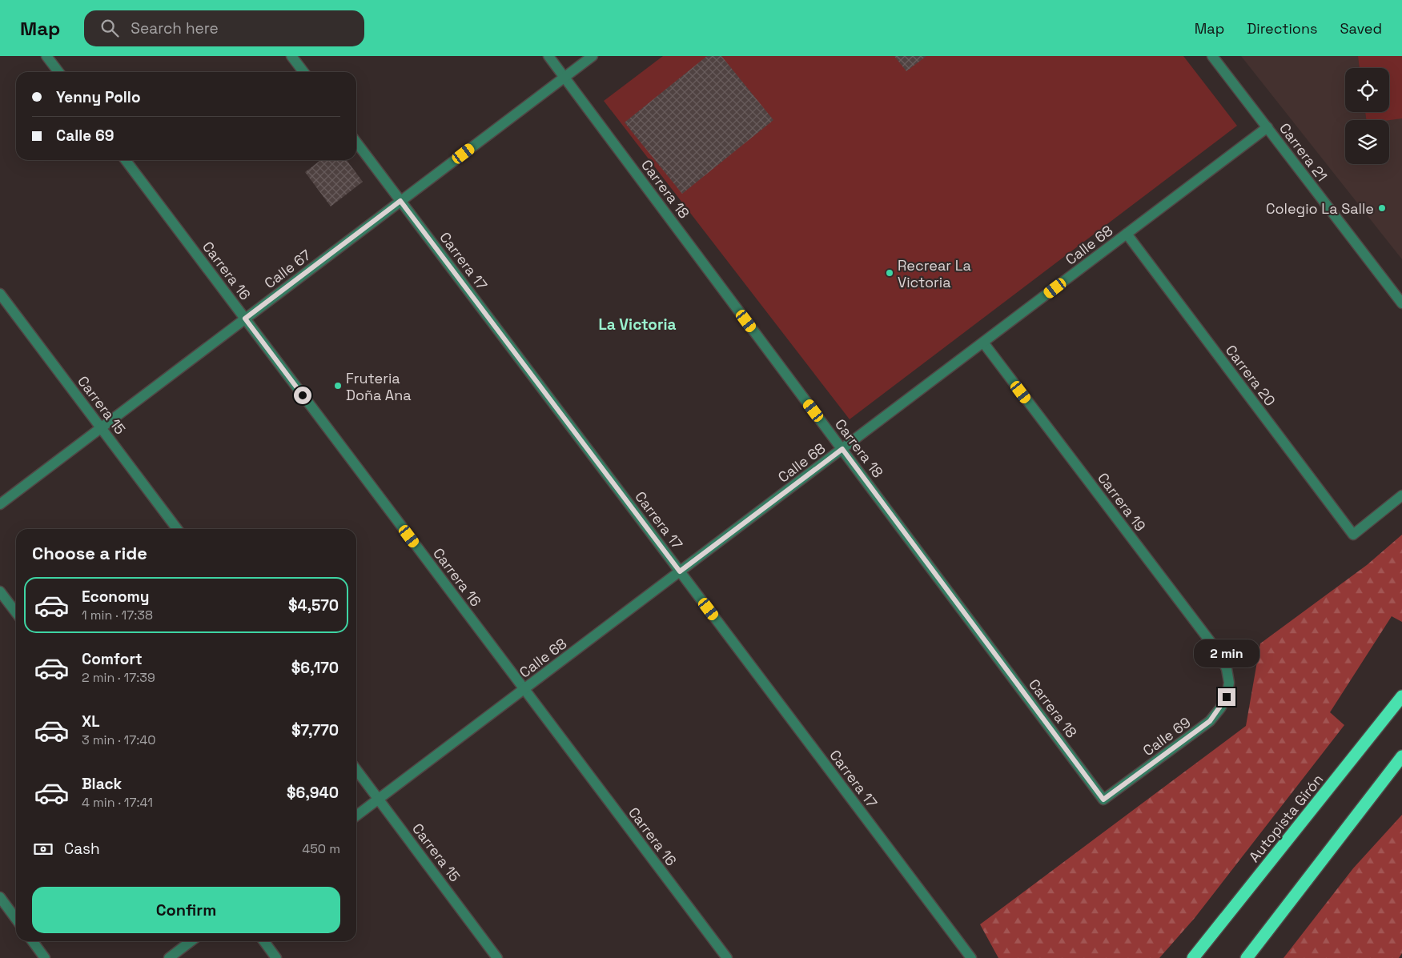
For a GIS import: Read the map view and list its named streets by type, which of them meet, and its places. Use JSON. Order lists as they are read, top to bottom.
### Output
{
  "streets": {
    "highway": ["Autopista Girón"],
    "street": [
      "Carrera 21",
      "Carrera 18",
      "Calle 68",
      "Carrera 17",
      "Calle 67",
      "Carrera 16",
      "Carrera 20",
      "Carrera 15",
      "Carrera 19",
      "Calle 69"
    ]
  },
  "crossings": [
    ["Carrera 21", "Calle 68"],
    ["Carrera 18", "Calle 68"],
    ["Carrera 18", "Calle 67"],
    ["Carrera 18", "Calle 69"],
    ["Calle 68", "Carrera 17"],
    ["Calle 68", "Carrera 16"],
    ["Calle 68", "Carrera 20"],
    ["Calle 68", "Carrera 15"],
    ["Calle 68", "Carrera 19"],
    ["Carrera 17", "Calle 67"],
    ["Calle 67", "Carrera 16"],
    ["Calle 67", "Carrera 15"],
    ["Carrera 19", "Calle 69"]
  ],
  "districts": ["La Victoria"],
  "places": ["Colegio La Salle", "Recrear La Victoria", "Fruteria Doña Ana"],
  "page": {
    "header": "Map",
    "search": "Search here",
    "nav": ["Map", "Directions", "Saved"],
    "banner": ["Yenny Pollo", "Calle 69"],
    "heading": "Choose a ride",
    "list": [
      {
        "name": "Economy",
        "note": "1 min · 17:38",
        "value": "$4,570"
      },
      {
        "name": "Comfort",
        "note": "2 min · 17:39",
        "value": "$6,170"
      },
      {
        "name": "XL",
        "note": "3 min · 17:40",
        "value": "$7,770"
      },
      {
        "name": "Black",
        "note": "4 min · 17:41",
        "value": "$6,940"
      }
    ],
    "bubble": "2 min",
    "pay": ["Cash", "450 m"],
    "buttons": "Confirm"
  }
}
